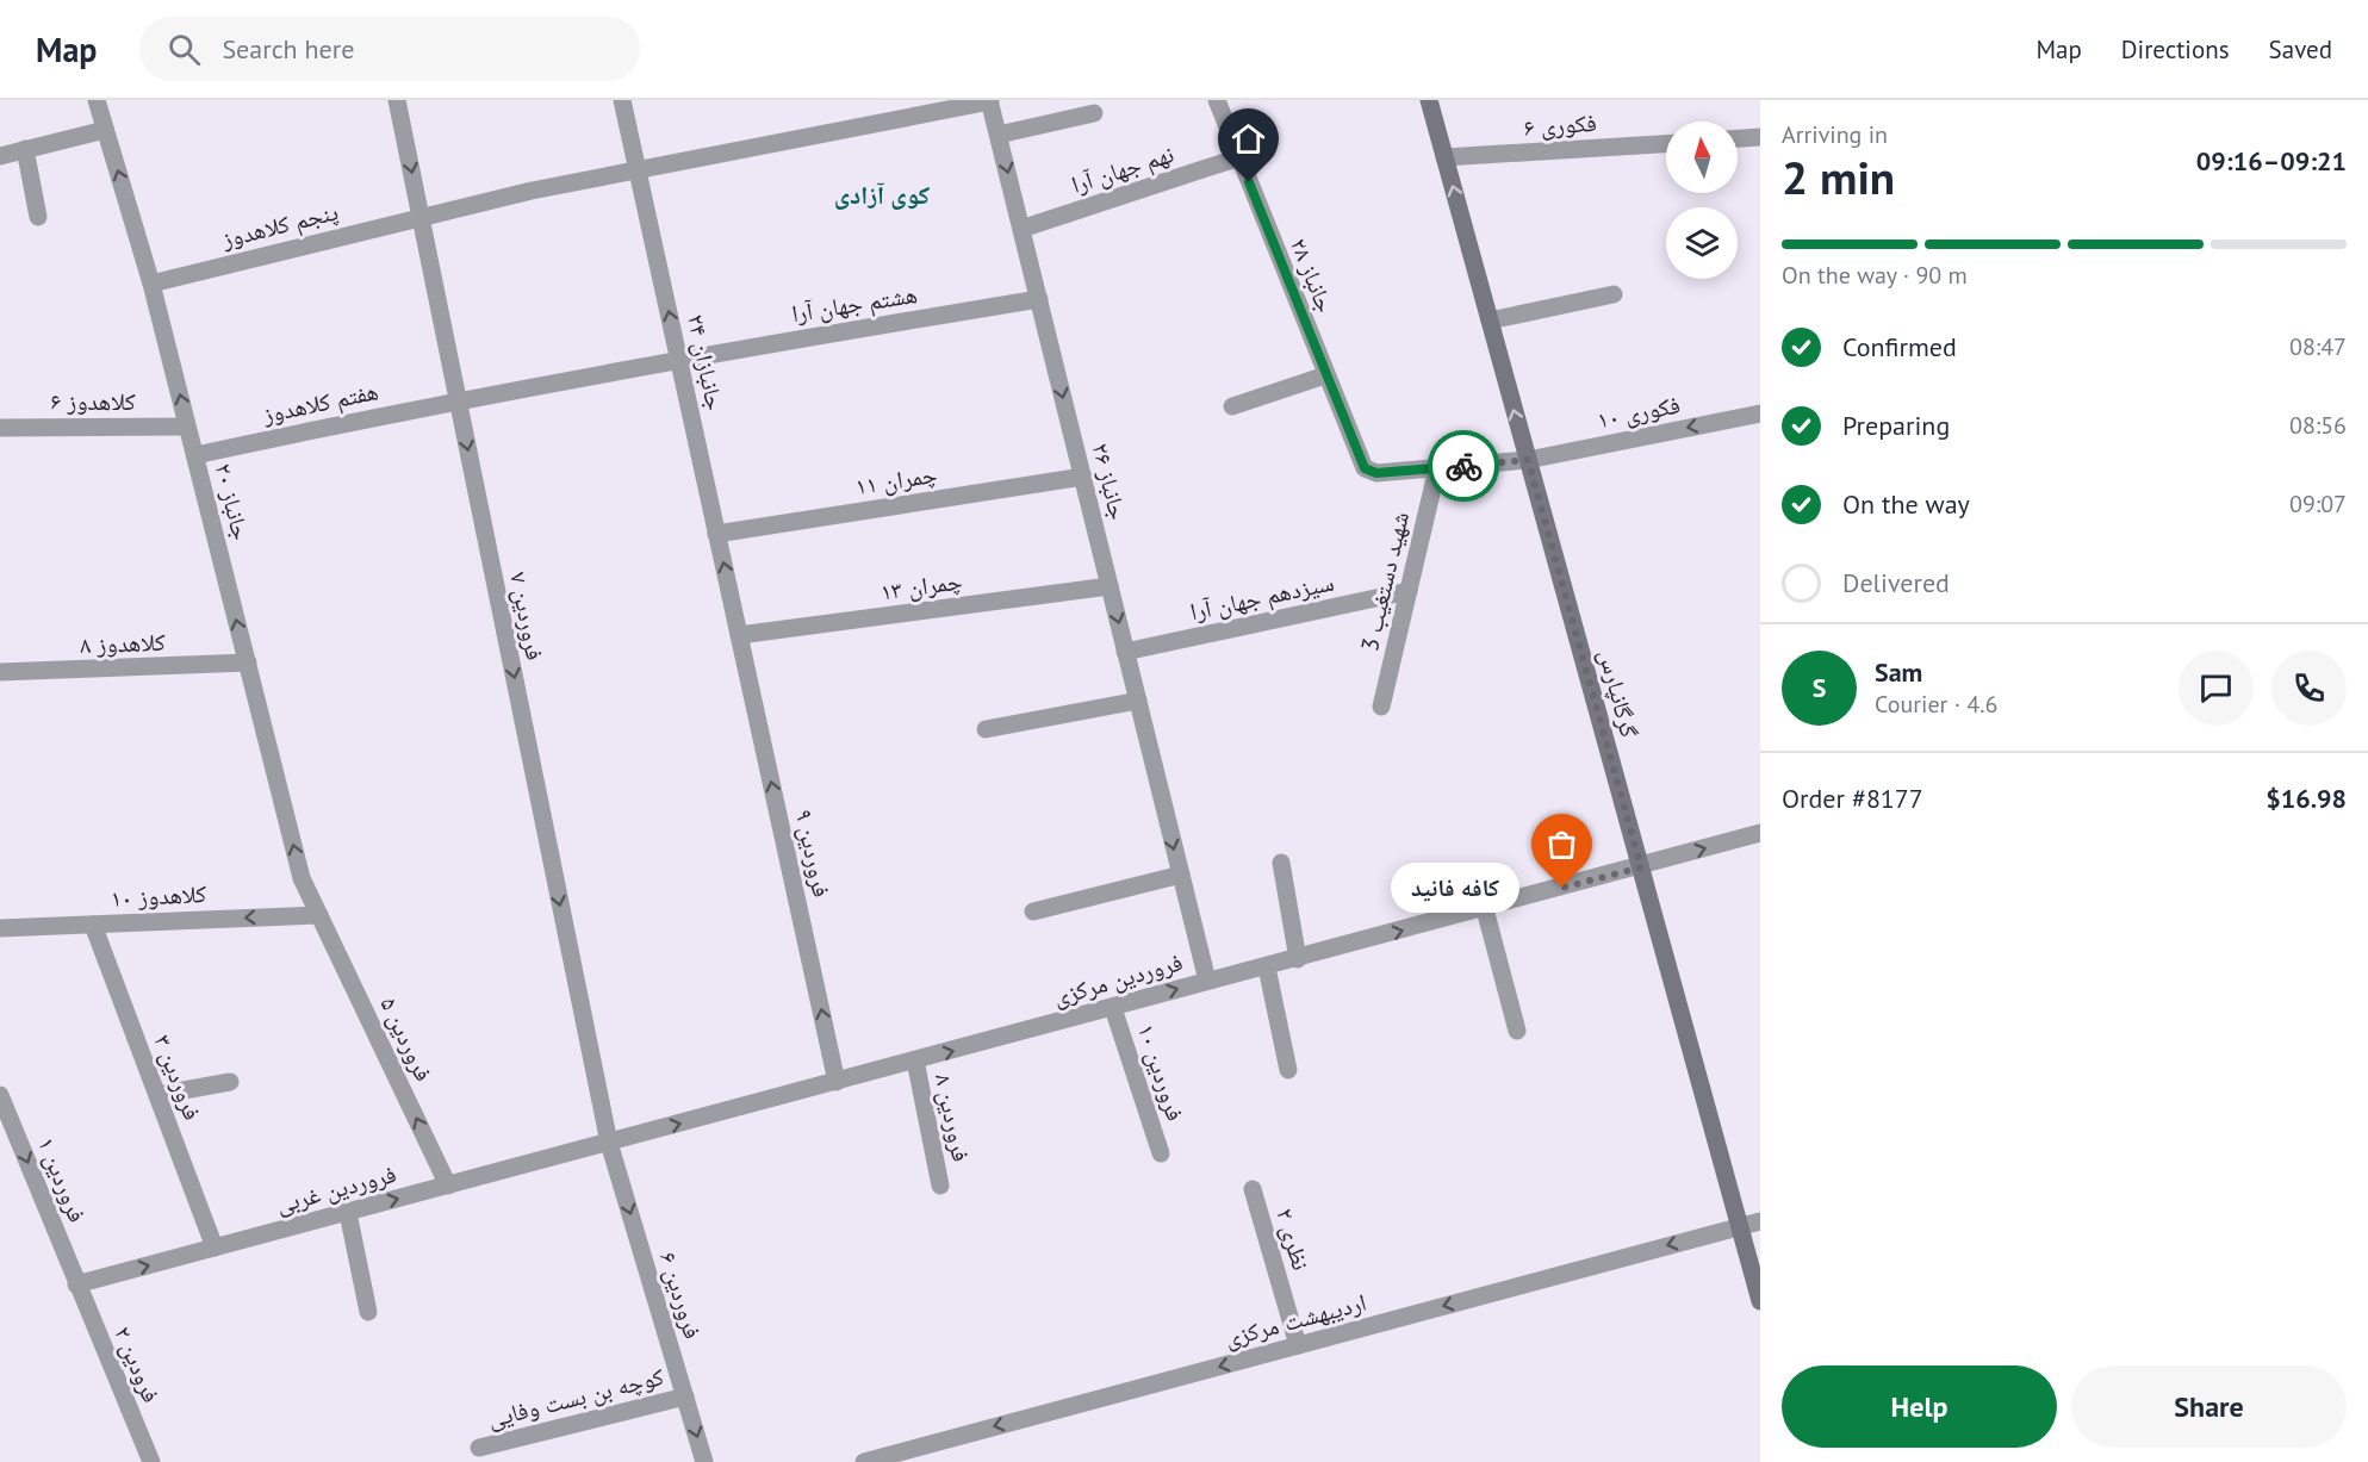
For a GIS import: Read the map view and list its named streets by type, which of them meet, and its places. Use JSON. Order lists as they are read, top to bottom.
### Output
{
  "streets": {
    "street": [
      "فکوری ۶",
      "نهم جهان آرا",
      "پنجم کلاهدوز",
      "جانباز ۲۸",
      "هشتم جهان آرا",
      "جانبازان ۲۴",
      "کلاهدوز ۶",
      "هفتم کلاهدوز",
      "فکوری ۱۰",
      "۱۱ چمران",
      "جانباز ۲۶",
      "۲۰ جانباز",
      "شهيد دستغيب 3",
      "۱۳ چمران",
      "سیزدهم جهان آرا",
      "فروردین ۷",
      "کلاهدوز ۸",
      "گرگانپارس",
      "فروردین ۹",
      "کلاهدوز ۱۰",
      "فروردین مرکزی",
      "فروردین ۵",
      "فروردین ۱۰",
      "فروردین ۳",
      "فروردین ۸",
      "فروردین ۱",
      "فروردین غربی",
      "نظری ۲",
      "فروردین ۶",
      "اردیبهشت مرکزی",
      "فرودین ۲",
      "کوچه بن بست وفایی"
    ]
  },
  "crossings": [
    ["فکوری ۶", "گرگانپارس"],
    ["نهم جهان آرا", "جانباز ۲۸"],
    ["نهم جهان آرا", "جانباز ۲۶"],
    ["پنجم کلاهدوز", "جانبازان ۲۴"],
    ["پنجم کلاهدوز", "جانباز ۲۶"],
    ["پنجم کلاهدوز", "۲۰ جانباز"],
    ["پنجم کلاهدوز", "فروردین ۷"],
    ["جانباز ۲۸", "فکوری ۱۰"],
    ["هشتم جهان آرا", "جانبازان ۲۴"],
    ["هشتم جهان آرا", "هفتم کلاهدوز"],
    ["هشتم جهان آرا", "جانباز ۲۶"],
    ["جانبازان ۲۴", "۱۱ چمران"],
    ["جانبازان ۲۴", "۱۳ چمران"],
    ["جانبازان ۲۴", "فروردین ۹"],
    ["کلاهدوز ۶", "۲۰ جانباز"],
    ["هفتم کلاهدوز", "۲۰ جانباز"],
    ["هفتم کلاهدوز", "فروردین ۷"],
    ["فکوری ۱۰", "شهيد دستغيب 3"],
    ["فکوری ۱۰", "گرگانپارس"],
    ["۱۱ چمران", "جانباز ۲۶"],
    ["جانباز ۲۶", "۱۳ چمران"],
    ["جانباز ۲۶", "سیزدهم جهان آرا"],
    ["جانباز ۲۶", "فروردین مرکزی"],
    ["۲۰ جانباز", "کلاهدوز ۸"],
    ["۲۰ جانباز", "کلاهدوز ۱۰"],
    ["۲۰ جانباز", "فروردین ۵"],
    ["شهيد دستغيب 3", "سیزدهم جهان آرا"],
    ["۱۳ چمران", "فروردین ۹"],
    ["فروردین ۷", "فروردین مرکزی"],
    ["فروردین ۷", "فروردین غربی"],
    ["فروردین ۷", "فروردین ۶"],
    ["گرگانپارس", "فروردین مرکزی"],
    ["گرگانپارس", "اردیبهشت مرکزی"],
    ["فروردین ۹", "فروردین مرکزی"],
    ["کلاهدوز ۱۰", "فروردین ۵"],
    ["کلاهدوز ۱۰", "فروردین ۳"],
    ["فروردین مرکزی", "فروردین ۱۰"],
    ["فروردین مرکزی", "فروردین ۸"],
    ["فروردین مرکزی", "فروردین غربی"],
    ["فروردین مرکزی", "فروردین ۶"],
    ["فروردین ۵", "فروردین غربی"],
    ["فروردین ۳", "فروردین غربی"],
    ["فروردین ۱", "فروردین غربی"],
    ["فروردین ۱", "فرودین ۲"],
    ["فروردین غربی", "فروردین ۶"],
    ["فروردین غربی", "فرودین ۲"],
    ["نظری ۲", "اردیبهشت مرکزی"],
    ["فروردین ۶", "کوچه بن بست وفایی"]
  ],
  "one_way": [
    "جانبازان ۲۴",
    "جانباز ۲۶",
    "۲۰ جانباز",
    "فروردین ۷",
    "فروردین ۹",
    "کلاهدوز ۱۰",
    "فروردین مرکزی",
    "فروردین ۵",
    "فروردین ۱",
    "فروردین غربی",
    "فروردین ۶",
    "اردیبهشت مرکزی"
  ],
  "districts": ["کوی آزادی"],
  "places": ["کافه فانید"],
  "north": "top",
  "page": {
    "header": "Map",
    "search": "Search here",
    "nav": ["Map", "Directions", "Saved"],
    "heading": ["2 min", "Arriving in", "09:16–09:21"],
    "panel": [
      "Sam",
      "Courier · 4.6",
      "Order #8177",
      "$16.98"
    ],
    "bar": "On the way · 90 m",
    "list": [
      ["Confirmed", "08:47"],
      ["Preparing", "08:56"],
      ["On the way", "09:07"],
      "Delivered"
    ],
    "round": "S",
    "bubble": "کافه فانید",
    "buttons": ["Help", "Share"]
  }
}
